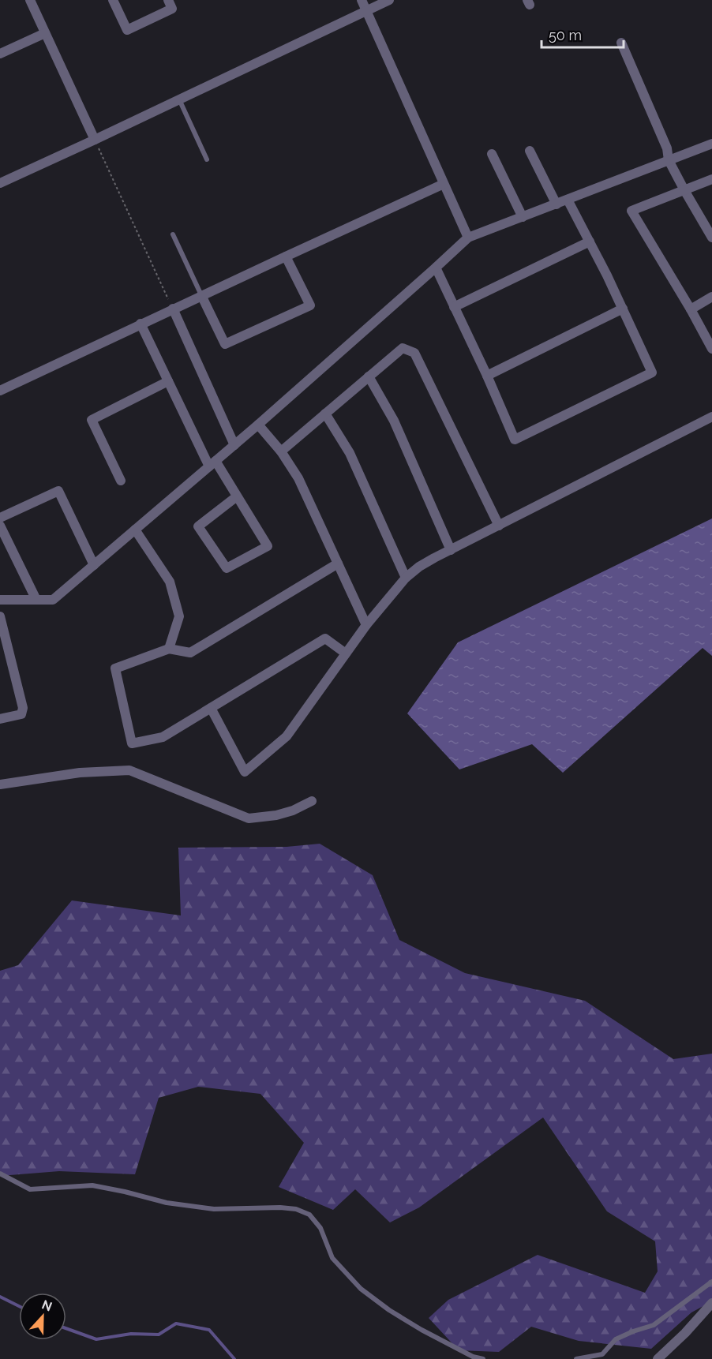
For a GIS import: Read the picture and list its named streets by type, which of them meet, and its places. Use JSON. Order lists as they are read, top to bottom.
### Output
{
  "scale_bar": "50 m",
  "north": "top"
}
